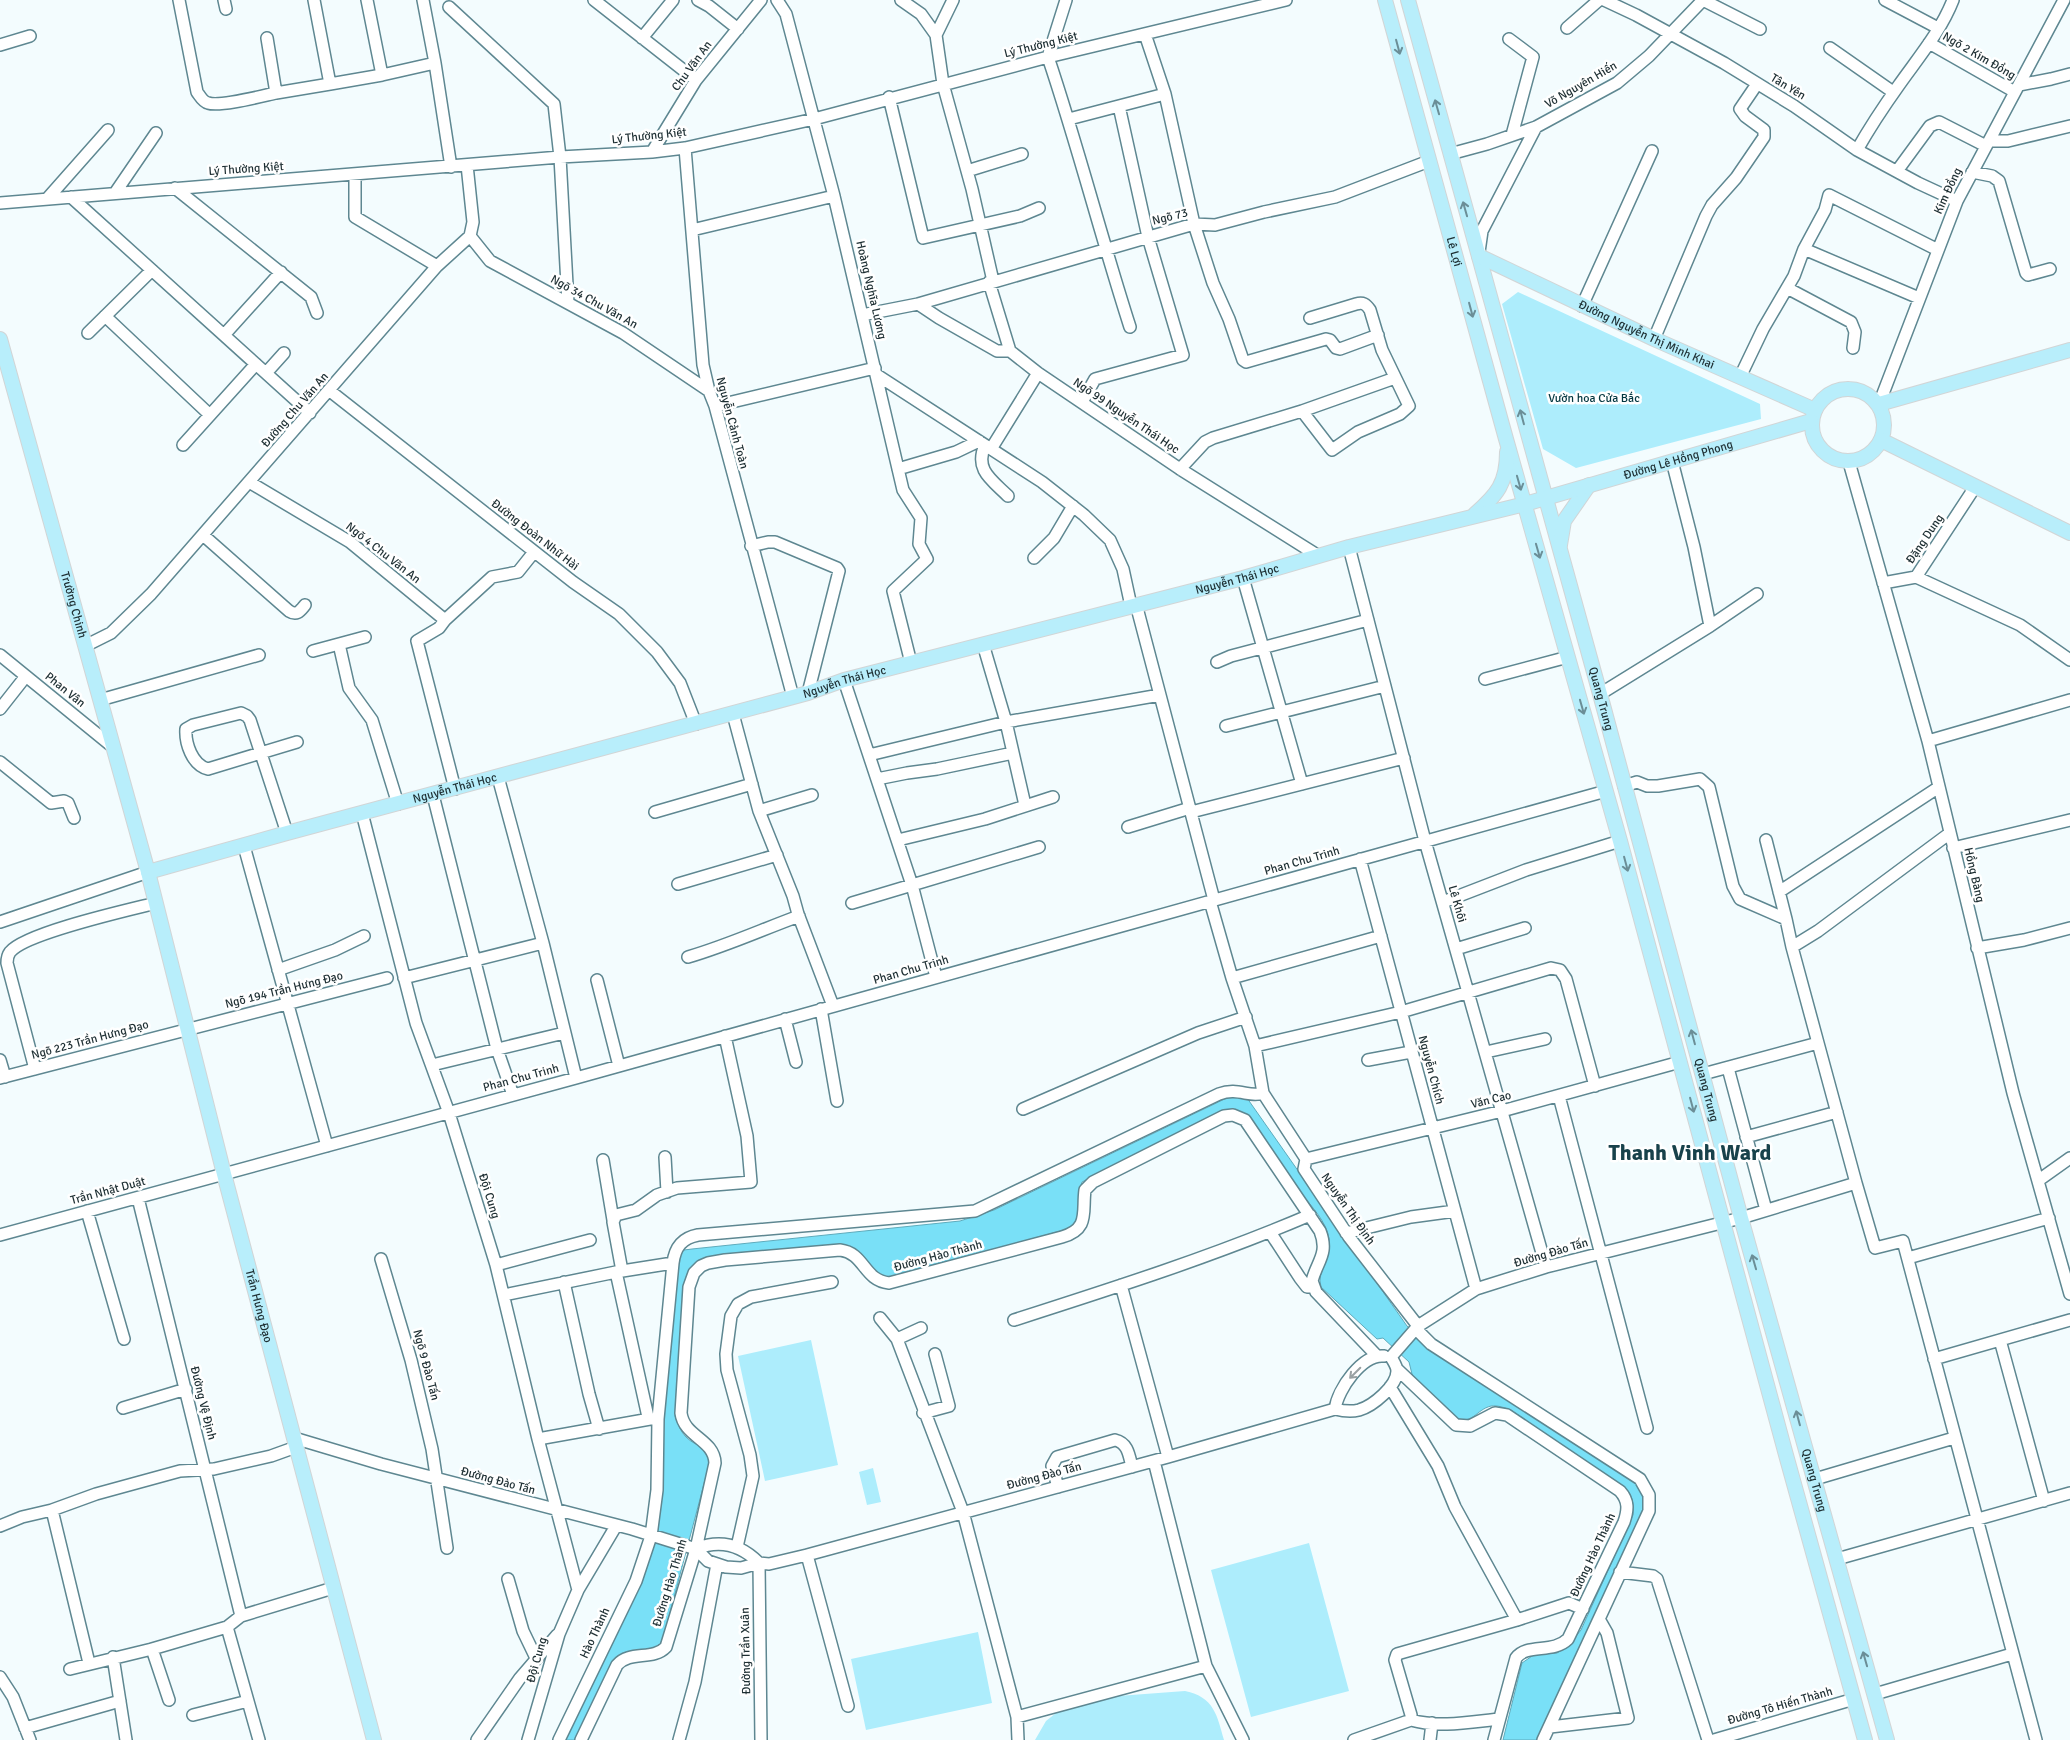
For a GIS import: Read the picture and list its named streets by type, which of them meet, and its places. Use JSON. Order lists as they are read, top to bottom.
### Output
{
  "streets": {
    "main road": [
      "Lê Lợi",
      "Đường Nguyễn Thị Minh Khai",
      "Đường Lê Hồng Phong",
      "Nguyễn Thái Học",
      "Trường Chinh",
      "Quang Trung",
      "Trần Hưng Đạo"
    ],
    "street": [
      "Lý Thường Kiệt",
      "Ngõ 2 Kim Đồng",
      "Chu Văn An",
      "Võ Nguyên Hiến",
      "Tân Yên",
      "Kim Đồng",
      "Ngõ 73",
      "Hoàng Nghĩa Lương",
      "Ngõ 34 Chu Văn An",
      "Đường Chu Văn An",
      "Ngõ 99 Nguyễn Thái Học",
      "Nguyễn Cảnh Toàn",
      "Đường Đoàn Nhữ Hài",
      "Đặng Dung",
      "Ngõ 4 Chu Văn An",
      "Phan Vân",
      "Phan Chu Trinh",
      "Hồng Bàng",
      "Lê Khôi",
      "Ngõ 194 Trần Hưng Đạo",
      "Ngõ 223 Trần Hưng Đạo",
      "Nguyễn Chích",
      "Văn Cao",
      "Trần Nhật Duật",
      "Đội Cung",
      "Nguyễn Thị Định",
      "Đường Đào Tấn",
      "Đường Hào Thành",
      "Ngõ 9 Đào Tấn",
      "Đường Vệ Định",
      "Hào Thành",
      "Đường Trần Xuân",
      "Đường Tô Hiến Thành"
    ]
  },
  "crossings": [
    ["Lý Thường Kiệt", "Chu Văn An"],
    ["Lý Thường Kiệt", "Hoàng Nghĩa Lương"],
    ["Lý Thường Kiệt", "Nguyễn Cảnh Toàn"],
    ["Ngõ 2 Kim Đồng", "Kim Đồng"],
    ["Võ Nguyên Hiến", "Tân Yên"],
    ["Võ Nguyên Hiến", "Lê Lợi"],
    ["Tân Yên", "Kim Đồng"],
    ["Kim Đồng", "Đường Nguyễn Thị Minh Khai"],
    ["Kim Đồng", "Đường Lê Hồng Phong"],
    ["Kim Đồng", "Hồng Bàng"],
    ["Ngõ 73", "Lê Lợi"],
    ["Ngõ 73", "Hoàng Nghĩa Lương"],
    ["Ngõ 73", "Ngõ 99 Nguyễn Thái Học"],
    ["Lê Lợi", "Đường Nguyễn Thị Minh Khai"],
    ["Lê Lợi", "Đường Lê Hồng Phong"],
    ["Lê Lợi", "Nguyễn Thái Học"],
    ["Lê Lợi", "Quang Trung"],
    ["Hoàng Nghĩa Lương", "Nguyễn Thái Học"],
    ["Hoàng Nghĩa Lương", "Nguyễn Thị Định"],
    ["Ngõ 34 Chu Văn An", "Đường Chu Văn An"],
    ["Ngõ 34 Chu Văn An", "Nguyễn Cảnh Toàn"],
    ["Đường Nguyễn Thị Minh Khai", "Đường Lê Hồng Phong"],
    ["Đường Nguyễn Thị Minh Khai", "Hồng Bàng"],
    ["Đường Chu Văn An", "Đường Đoàn Nhữ Hài"],
    ["Đường Chu Văn An", "Ngõ 4 Chu Văn An"],
    ["Đường Chu Văn An", "Trường Chinh"],
    ["Ngõ 99 Nguyễn Thái Học", "Nguyễn Thái Học"],
    ["Nguyễn Cảnh Toàn", "Nguyễn Thái Học"],
    ["Đường Lê Hồng Phong", "Nguyễn Thái Học"],
    ["Đường Lê Hồng Phong", "Quang Trung"],
    ["Đường Lê Hồng Phong", "Hồng Bàng"],
    ["Đường Đoàn Nhữ Hài", "Nguyễn Thái Học"],
    ["Đặng Dung", "Hồng Bàng"],
    ["Nguyễn Thái Học", "Trường Chinh"],
    ["Nguyễn Thái Học", "Quang Trung"],
    ["Nguyễn Thái Học", "Lê Khôi"],
    ["Nguyễn Thái Học", "Đội Cung"],
    ["Nguyễn Thái Học", "Nguyễn Thị Định"],
    ["Nguyễn Thái Học", "Trần Hưng Đạo"],
    ["Trường Chinh", "Phan Vân"],
    ["Trường Chinh", "Trần Hưng Đạo"],
    ["Quang Trung", "Phan Chu Trinh"],
    ["Quang Trung", "Văn Cao"],
    ["Quang Trung", "Đường Đào Tấn"],
    ["Quang Trung", "Đường Tô Hiến Thành"],
    ["Phan Chu Trinh", "Lê Khôi"],
    ["Phan Chu Trinh", "Nguyễn Chích"],
    ["Phan Chu Trinh", "Trần Nhật Duật"],
    ["Phan Chu Trinh", "Đội Cung"],
    ["Phan Chu Trinh", "Nguyễn Thị Định"],
    ["Phan Chu Trinh", "Trần Hưng Đạo"],
    ["Lê Khôi", "Văn Cao"],
    ["Lê Khôi", "Đường Đào Tấn"],
    ["Ngõ 194 Trần Hưng Đạo", "Ngõ 223 Trần Hưng Đạo"],
    ["Ngõ 194 Trần Hưng Đạo", "Trần Hưng Đạo"],
    ["Ngõ 223 Trần Hưng Đạo", "Trần Hưng Đạo"],
    ["Nguyễn Chích", "Văn Cao"],
    ["Nguyễn Chích", "Đường Đào Tấn"],
    ["Văn Cao", "Nguyễn Thị Định"],
    ["Trần Nhật Duật", "Trần Hưng Đạo"],
    ["Trần Nhật Duật", "Đường Vệ Định"],
    ["Đội Cung", "Đường Đào Tấn"],
    ["Nguyễn Thị Định", "Đường Đào Tấn"],
    ["Đường Đào Tấn", "Đường Hào Thành"],
    ["Đường Đào Tấn", "Trần Hưng Đạo"],
    ["Đường Đào Tấn", "Ngõ 9 Đào Tấn"],
    ["Đường Đào Tấn", "Hào Thành"],
    ["Đường Đào Tấn", "Đường Trần Xuân"]
  ],
  "districts": ["Thanh Vinh Ward"],
  "parks": ["Vườn hoa Cửa Bắc"]
}
